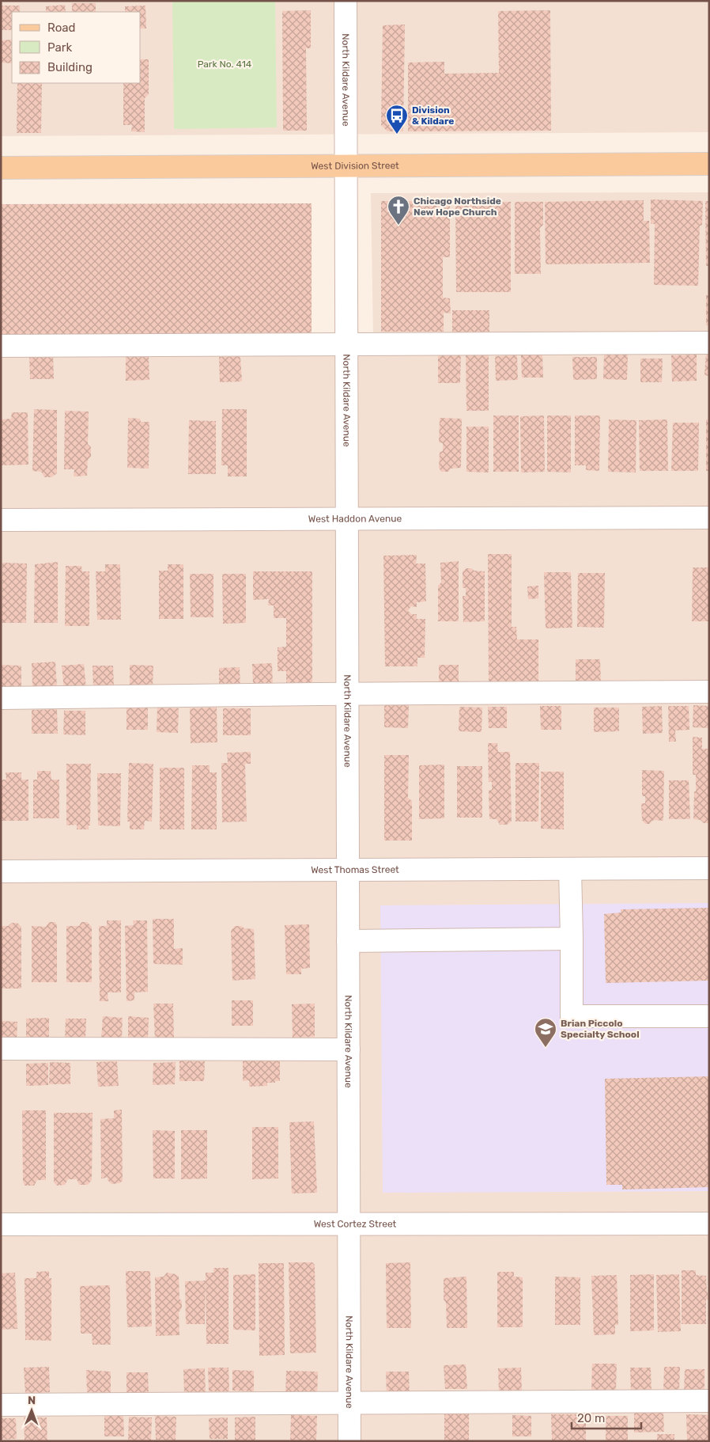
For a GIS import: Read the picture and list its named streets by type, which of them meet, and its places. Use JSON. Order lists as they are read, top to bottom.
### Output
{
  "streets": {
    "main road": ["West Division Street"],
    "street": [
      "North Kildare Avenue",
      "West Haddon Avenue",
      "West Thomas Street",
      "West Cortez Street"
    ]
  },
  "crossings": [
    ["North Kildare Avenue", "West Division Street"],
    ["North Kildare Avenue", "West Haddon Avenue"],
    ["North Kildare Avenue", "West Thomas Street"],
    ["North Kildare Avenue", "West Cortez Street"]
  ],
  "parks": ["Park No. 414"],
  "places": {
    "bus stop": ["Division & Kildare"],
    "church": ["Chicago Northside New Hope Church"],
    "school or university": ["Brian Piccolo Specialty School"]
  },
  "legend": ["Road", "Park", "Building"],
  "scale_bar": "20 m",
  "north": "top"
}
